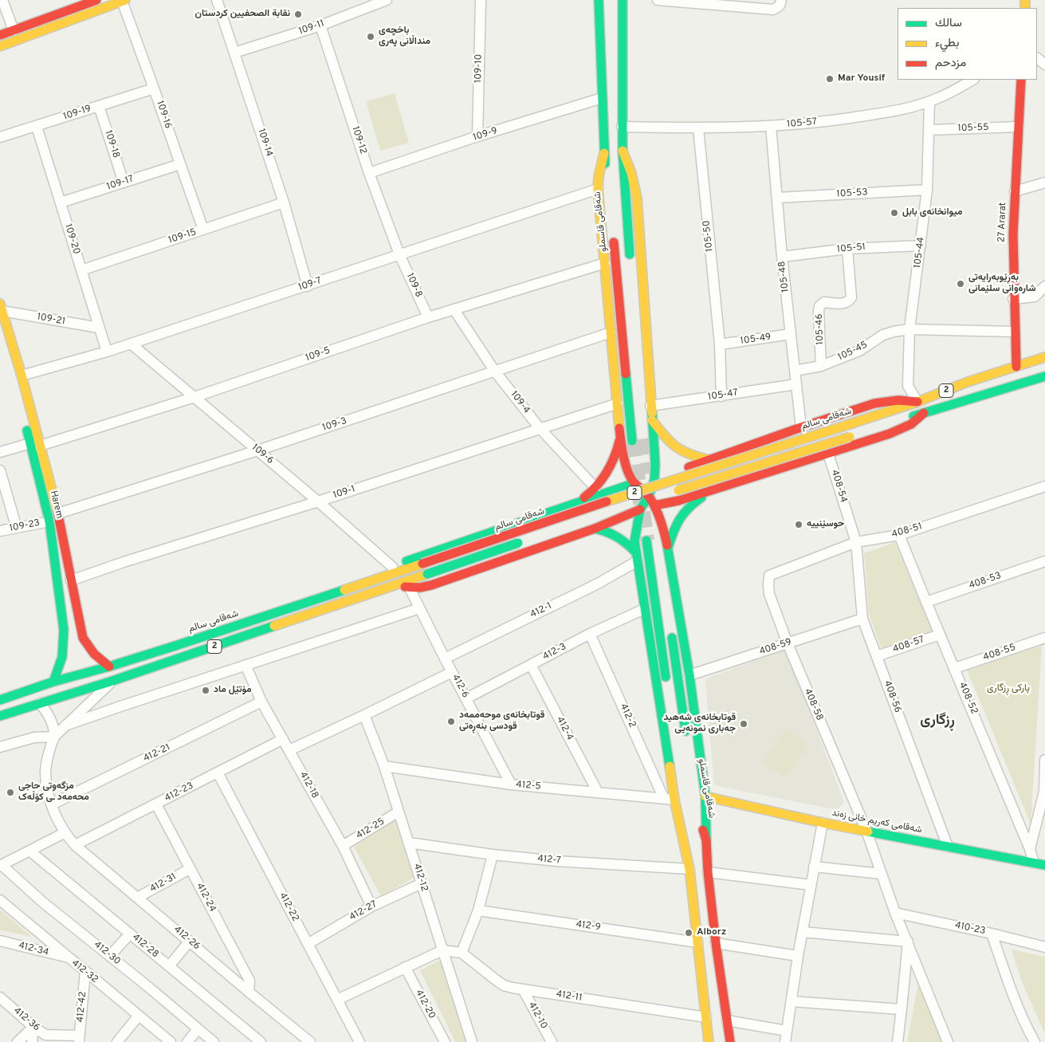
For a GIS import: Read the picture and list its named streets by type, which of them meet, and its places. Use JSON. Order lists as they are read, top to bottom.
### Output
{
  "streets": {
    "main road": [
      "شەقامی قاسملو",
      "27 Ararat",
      "2",
      "شەقامی سالم",
      "Harem",
      "شەقامی کەریم خانی زەند"
    ],
    "street": [
      "109-11",
      "109-10",
      "109-19",
      "109-16",
      "105-57",
      "105-55",
      "109-9",
      "109-12",
      "109-14",
      "109-18",
      "109-17",
      "105-53",
      "105-50",
      "109-15",
      "109-20",
      "105-51",
      "105-44",
      "105-48",
      "109-7",
      "109-8",
      "109-21",
      "105-46",
      "105-49",
      "105-45",
      "109-5",
      "105-47",
      "109-4",
      "109-3",
      "109-6",
      "408-54",
      "109-1",
      "109-23",
      "408-51",
      "408-53",
      "412-1",
      "408-57",
      "408-59",
      "412-3",
      "408-55",
      "412-6",
      "408-56",
      "408-52",
      "408-58",
      "412-2",
      "412-4",
      "412-21",
      "412-18",
      "412-5",
      "412-23",
      "412-25",
      "412-7",
      "412-12",
      "412-31",
      "412-24",
      "412-22",
      "412-27",
      "412-9",
      "410-23",
      "412-26",
      "412-28",
      "412-34",
      "412-30",
      "412-32",
      "412-11",
      "412-20",
      "412-42",
      "412-10",
      "412-36"
    ]
  },
  "crossings": [
    ["109-11", "109-12"],
    ["109-11", "109-14"],
    ["109-10", "109-9"],
    ["109-19", "109-16"],
    ["109-19", "109-18"],
    ["109-19", "109-20"],
    ["109-16", "109-17"],
    ["109-16", "109-15"],
    ["105-57", "105-50"],
    ["105-57", "105-44"],
    ["105-57", "105-48"],
    ["105-55", "27 Ararat"],
    ["105-55", "105-44"],
    ["109-9", "109-12"],
    ["109-9", "شەقامی قاسملو"],
    ["109-12", "109-7"],
    ["109-12", "109-8"],
    ["109-14", "109-15"],
    ["109-14", "109-7"],
    ["109-18", "109-17"],
    ["109-17", "109-20"],
    ["105-53", "105-44"],
    ["105-53", "105-48"],
    ["27 Ararat", "105-45"],
    ["27 Ararat", "شەقامی سالم"],
    ["105-50", "105-49"],
    ["105-50", "105-47"],
    ["109-15", "109-20"],
    ["109-20", "109-7"],
    ["109-20", "109-21"],
    ["105-51", "105-44"],
    ["105-51", "105-48"],
    ["105-51", "105-46"],
    ["105-44", "105-45"],
    ["105-44", "شەقامی سالم"],
    ["105-48", "105-49"],
    ["105-48", "105-45"],
    ["105-48", "105-47"],
    ["109-7", "109-8"],
    ["109-7", "109-6"],
    ["109-7", "Harem"],
    ["109-8", "109-5"],
    ["109-21", "Harem"],
    ["105-46", "105-45"],
    ["109-5", "109-4"],
    ["109-5", "109-6"],
    ["109-5", "Harem"],
    ["109-4", "109-3"],
    ["109-4", "109-1"],
    ["شەقامی سالم", "Harem"],
    ["109-3", "109-6"],
    ["109-3", "Harem"],
    ["109-6", "109-1"],
    ["408-54", "408-51"],
    ["408-54", "408-56"],
    ["109-1", "Harem"],
    ["Harem", "109-23"],
    ["408-51", "408-56"],
    ["408-51", "408-52"],
    ["408-51", "408-58"],
    ["408-53", "408-52"],
    ["412-1", "412-6"],
    ["408-57", "408-56"],
    ["408-57", "408-52"],
    ["408-59", "408-56"],
    ["408-59", "408-58"],
    ["412-3", "412-6"],
    ["412-3", "412-2"],
    ["412-3", "412-4"],
    ["408-55", "408-52"],
    ["412-6", "412-5"],
    ["408-56", "شەقامی کەریم خانی زەند"],
    ["408-52", "شەقامی کەریم خانی زەند"],
    ["408-58", "شەقامی کەریم خانی زەند"],
    ["408-58", "410-23"],
    ["412-2", "412-5"],
    ["412-4", "412-5"],
    ["412-21", "412-18"],
    ["412-21", "412-26"],
    ["412-18", "412-23"],
    ["412-18", "412-25"],
    ["412-18", "412-27"],
    ["412-5", "412-12"],
    ["412-23", "412-24"],
    ["412-23", "412-22"],
    ["412-23", "412-26"],
    ["412-25", "412-12"],
    ["412-7", "412-12"],
    ["412-12", "412-27"],
    ["412-12", "412-11"],
    ["412-31", "412-24"],
    ["412-31", "412-26"],
    ["412-24", "412-26"],
    ["412-22", "412-27"],
    ["412-34", "412-32"],
    ["412-32", "412-42"],
    ["412-11", "412-10"],
    ["412-42", "412-36"]
  ],
  "districts": ["ڕزگاری"],
  "parks": ["پارکی ڕزگاری"],
  "places": [
    "نقابة الصحفیین کردستان",
    "باخچەی منداڵانی پەری",
    "Mar Yousif",
    "میوانخانەی بابل",
    "بەڕێوبەرایەتی شارەوانی سلێمانی",
    "حوسێنییە",
    "مۆتێل ماد",
    "قوتابخانەی موحەممەد قودسی بنەڕەتی",
    "قوتابخانەی شەهید جەباری نمونەیی",
    "مزگەوتی حاجی محەمەد ـی کۆڵەک",
    "Alborz"
  ],
  "legend": ["سالك", "بطيء", "مزدحم"]
}
